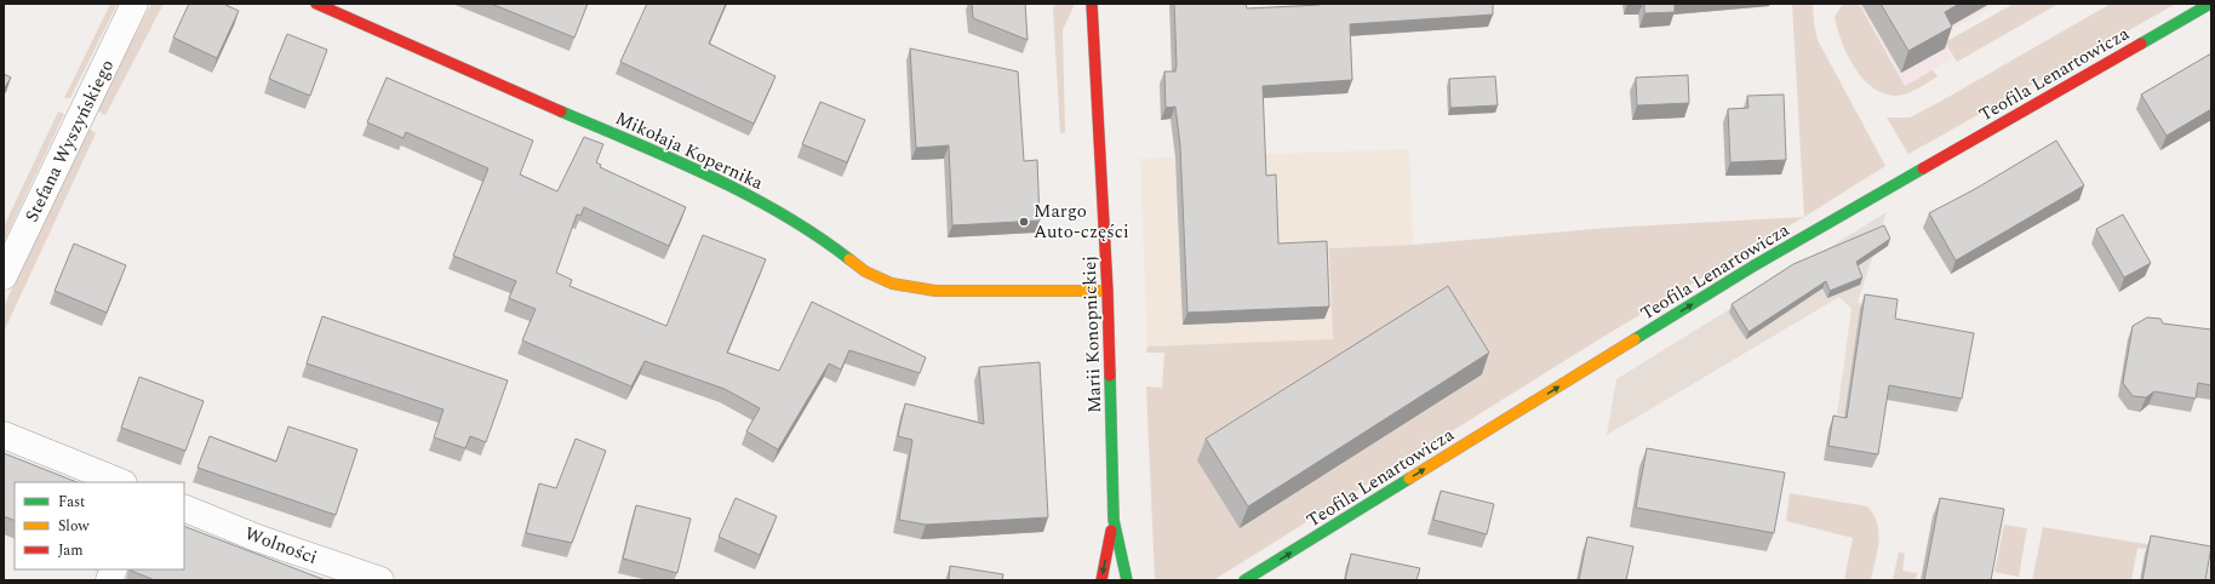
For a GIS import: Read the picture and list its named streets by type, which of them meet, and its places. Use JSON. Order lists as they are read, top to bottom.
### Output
{
  "streets": {
    "street": [
      "Teofila Lenartowicza",
      "Stefana Wyszyńskiego",
      "Mikołaja Kopernika",
      "Marii Konopnickiej",
      "Wolności"
    ]
  },
  "crossings": [
    ["Mikołaja Kopernika", "Marii Konopnickiej"]
  ],
  "one_way": ["Teofila Lenartowicza"],
  "places": ["Margo Auto-części"],
  "legend": ["Fast", "Slow", "Jam"]
}
